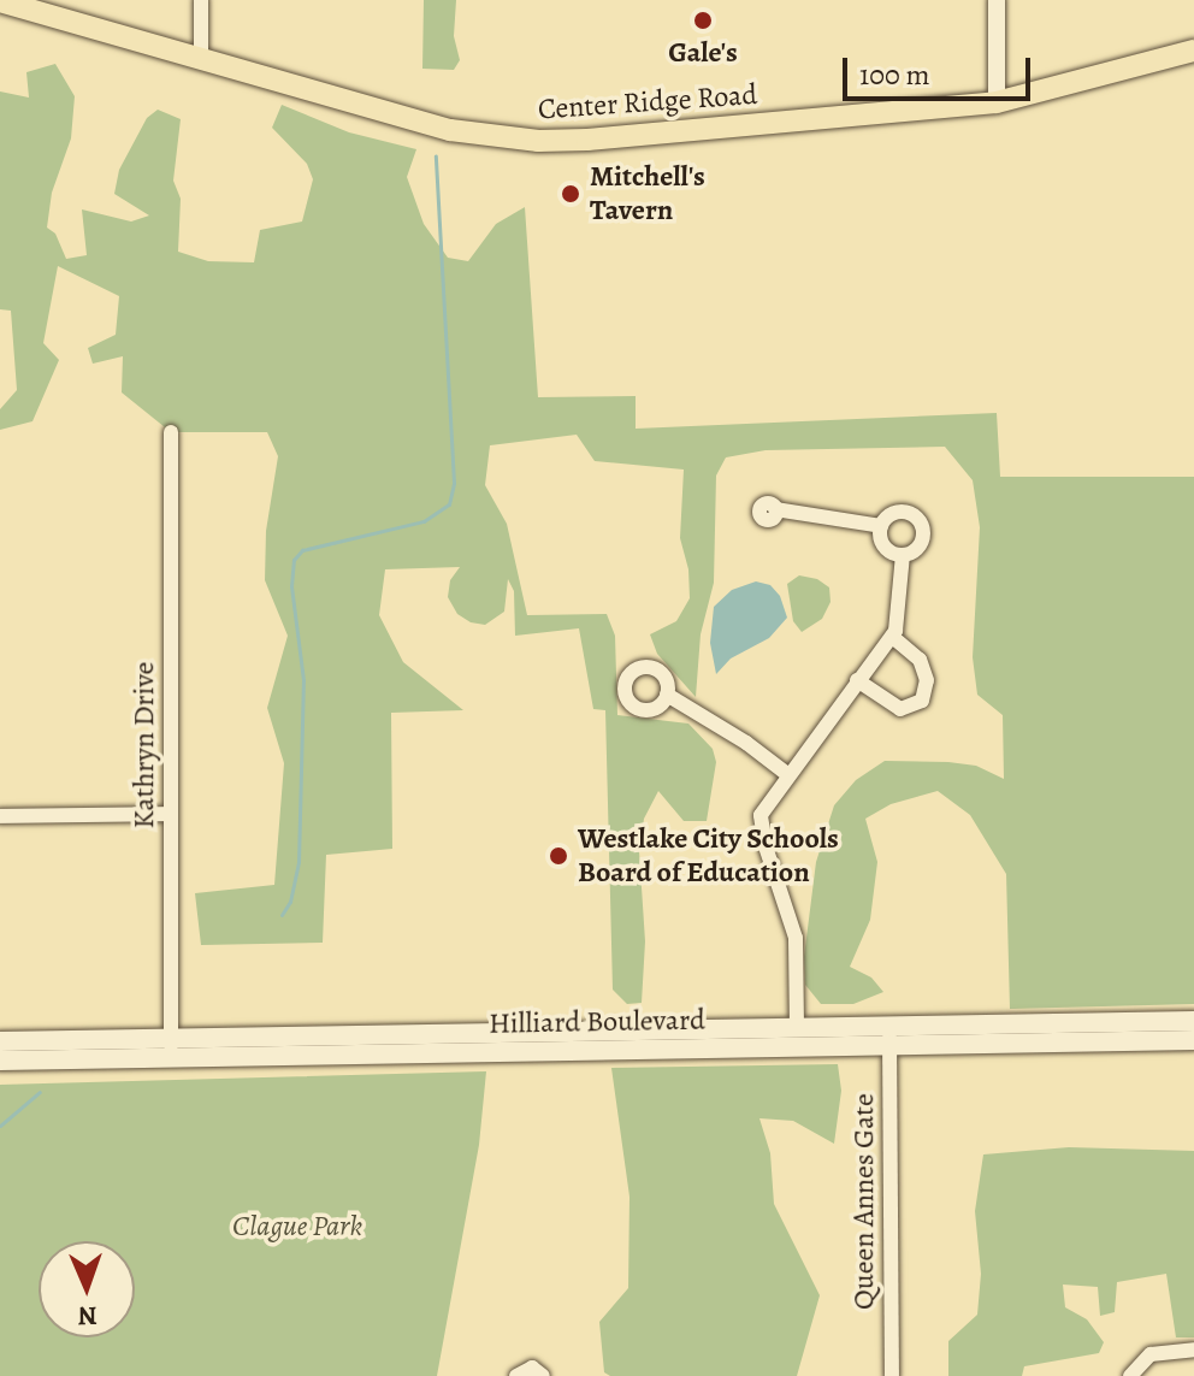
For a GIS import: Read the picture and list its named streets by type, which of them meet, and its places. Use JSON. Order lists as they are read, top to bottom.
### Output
{
  "streets": {
    "main road": ["Center Ridge Road", "Hilliard Boulevard"],
    "street": ["Kathryn Drive", "Queen Annes Gate"]
  },
  "crossings": [
    ["Kathryn Drive", "Hilliard Boulevard"],
    ["Hilliard Boulevard", "Queen Annes Gate"]
  ],
  "parks": ["Clague Park"],
  "places": ["Gale's", "Mitchell's Tavern", "Westlake City Schools Board of Education"],
  "scale_bar": "100 m",
  "north": "bottom"
}
